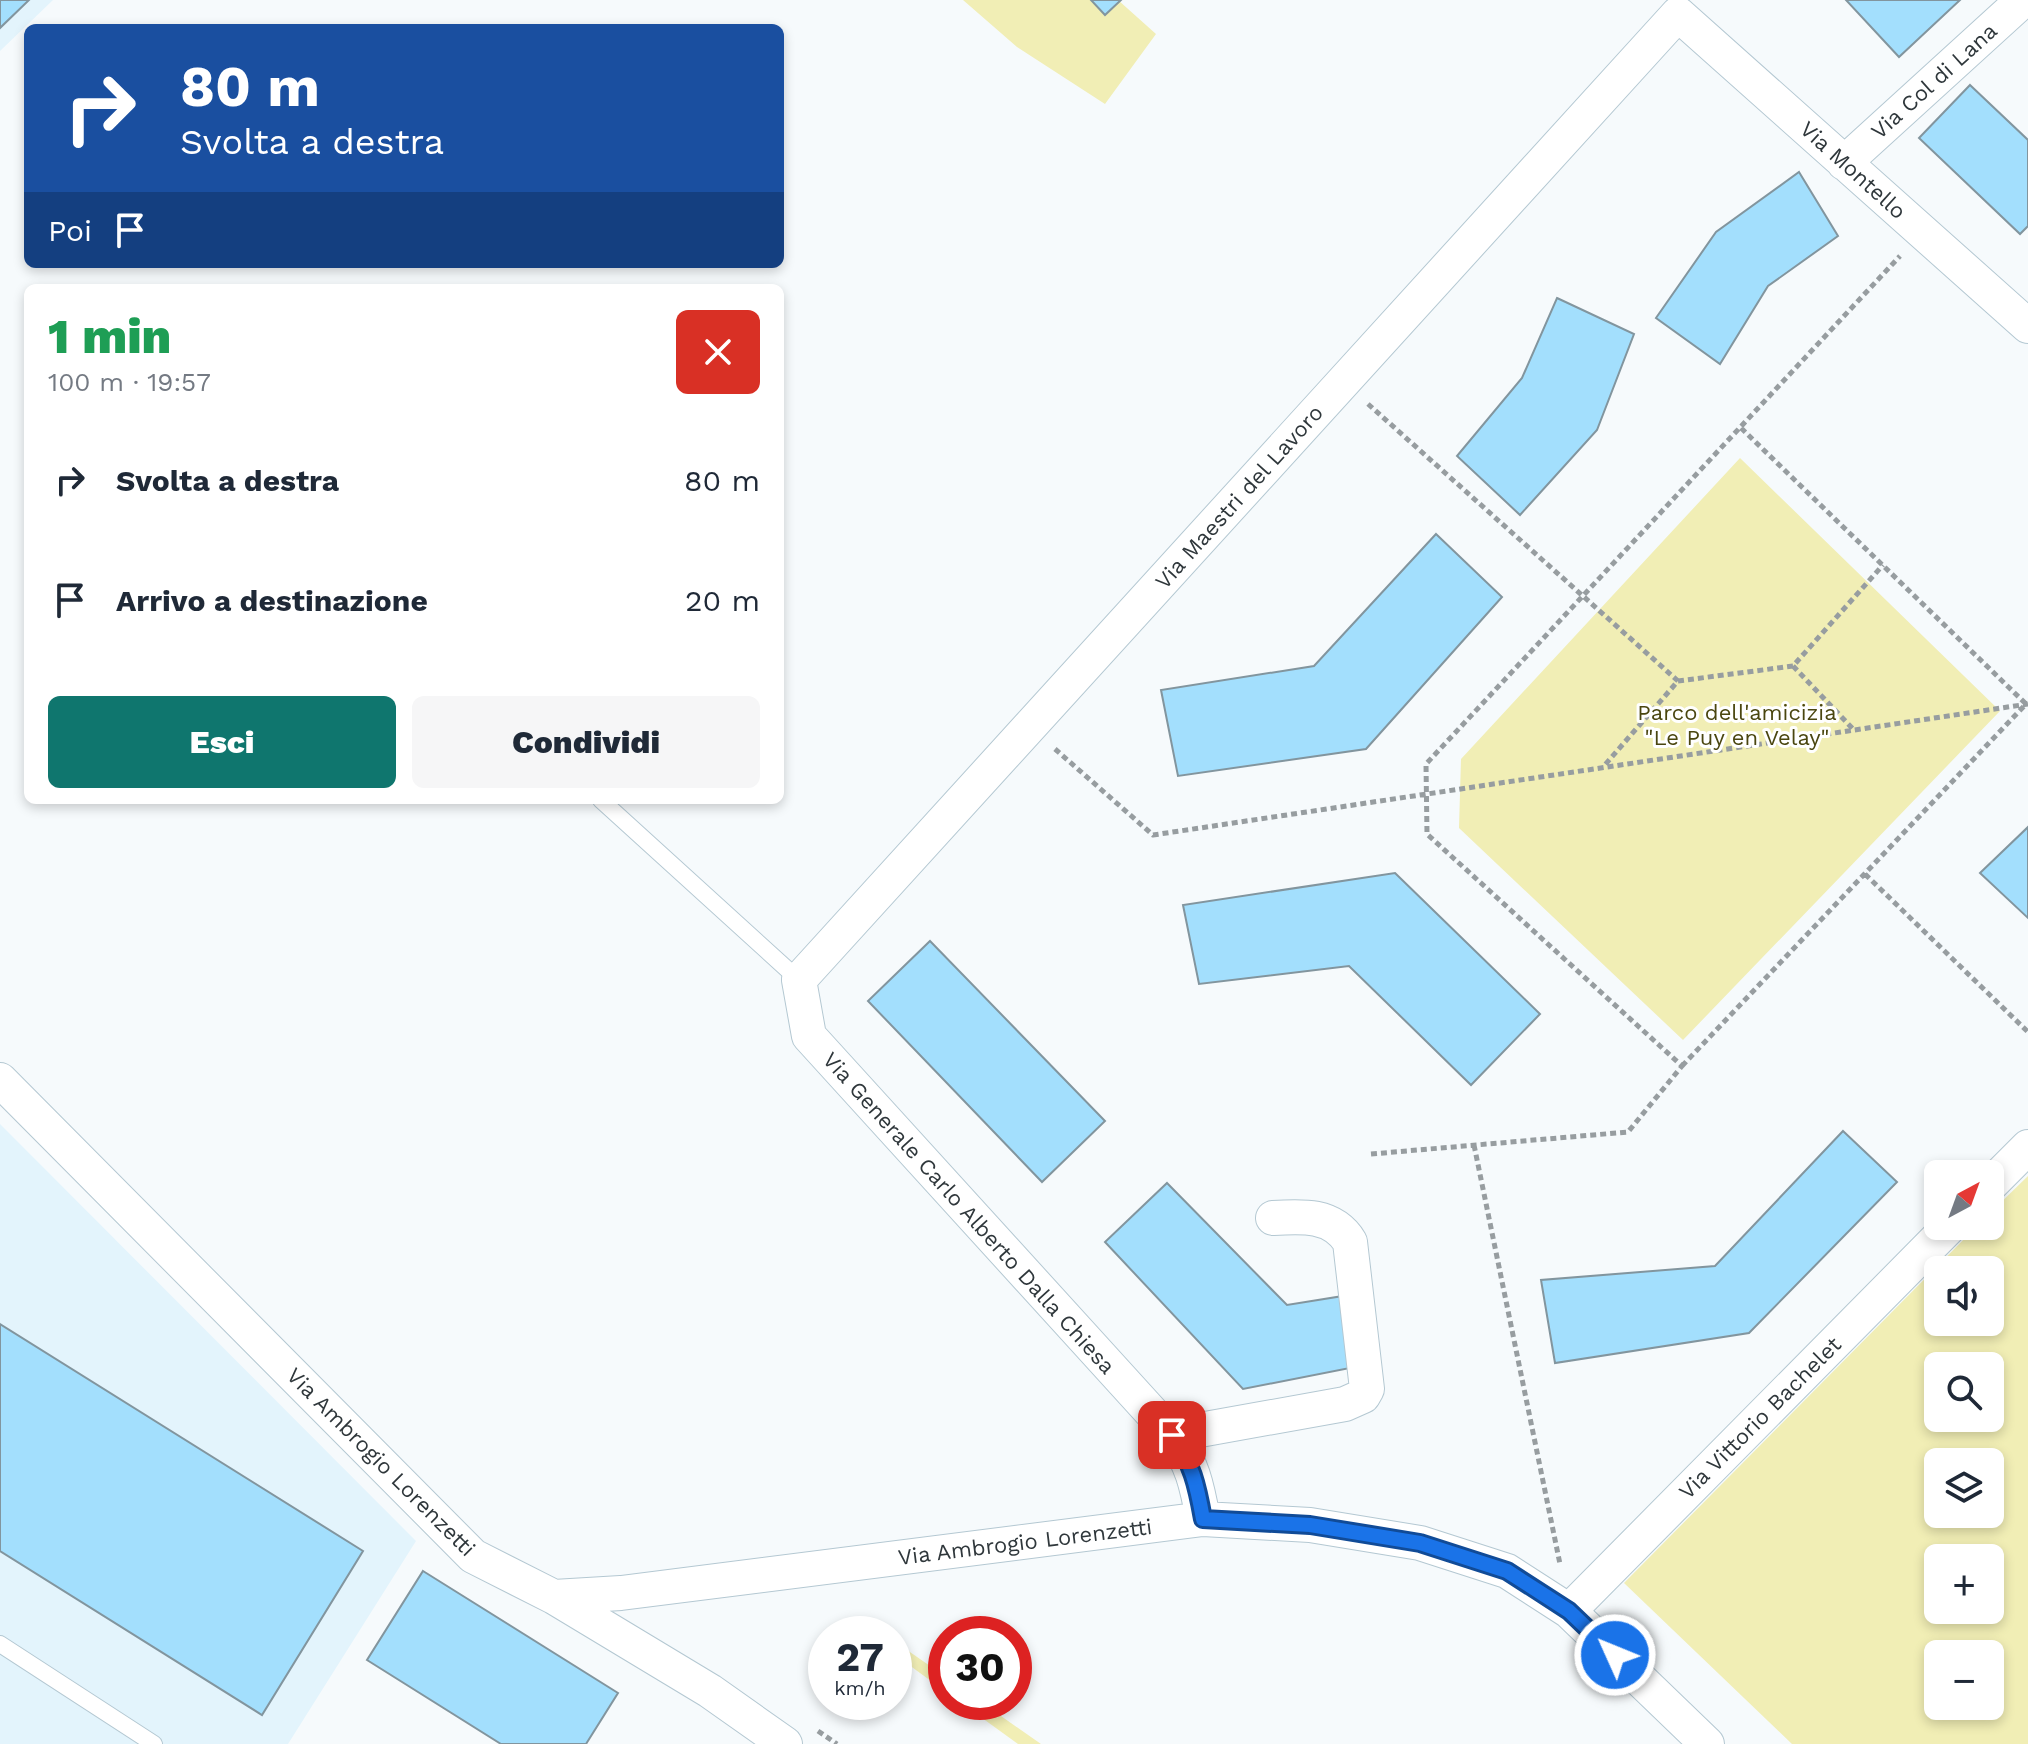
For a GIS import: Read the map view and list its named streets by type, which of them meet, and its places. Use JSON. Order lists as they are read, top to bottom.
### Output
{
  "streets": {
    "street": [
      "Via Col di Lana",
      "Via Montello",
      "Via Maestri del Lavoro",
      "Via Generale Carlo Alberto Dalla Chiesa",
      "Via Vittorio Bachelet",
      "Via Ambrogio Lorenzetti"
    ]
  },
  "crossings": [
    ["Via Col di Lana", "Via Montello"],
    ["Via Montello", "Via Maestri del Lavoro"],
    ["Via Maestri del Lavoro", "Via Generale Carlo Alberto Dalla Chiesa"],
    ["Via Generale Carlo Alberto Dalla Chiesa", "Via Ambrogio Lorenzetti"],
    ["Via Vittorio Bachelet", "Via Ambrogio Lorenzetti"]
  ],
  "parks": ["Parco dell'amicizia \"Le Puy en Velay\""],
  "north": "top right",
  "page": {
    "turn": ["80 m", "Svolta a destra"],
    "then": "Poi",
    "heading": ["1 min", "100 m · 19:57"],
    "list": [
      {
        "name": "Svolta a destra",
        "value": "80 m"
      },
      {
        "name": "Arrivo a destinazione",
        "value": "20 m"
      }
    ],
    "buttons": ["Esci", "Condividi"],
    "map_buttons": ["+", "−"],
    "speed": "27 km/h",
    "limit": "30"
  }
}
